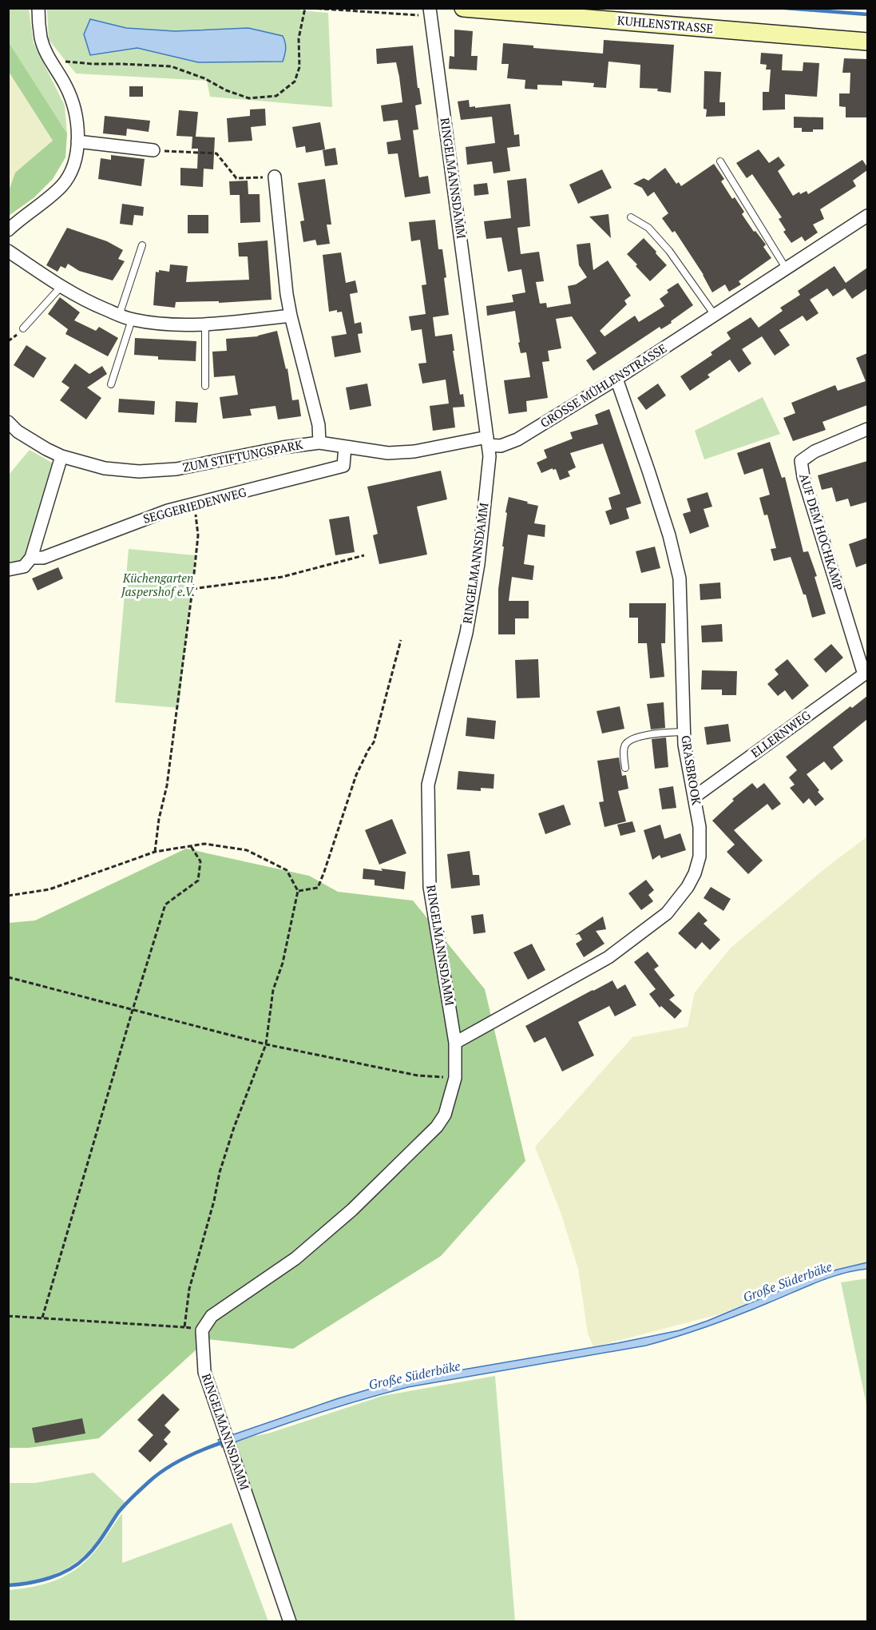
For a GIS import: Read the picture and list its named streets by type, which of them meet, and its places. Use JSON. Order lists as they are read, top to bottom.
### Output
{
  "streets": {
    "main road": ["KUHLENSTRASSE"],
    "street": [
      "RINGELMANNSDAMM",
      "GROSSE MÜHLENSTRASSE",
      "ZUM STIFTUNGSPARK",
      "SEGGERIEDENWEG",
      "AUF DEM HOCHKAMP",
      "ELLERNWEG",
      "GRASBROOK"
    ]
  },
  "crossings": [
    ["RINGELMANNSDAMM", "GROSSE MÜHLENSTRASSE"],
    ["RINGELMANNSDAMM", "ZUM STIFTUNGSPARK"],
    ["RINGELMANNSDAMM", "GRASBROOK"],
    ["GROSSE MÜHLENSTRASSE", "ZUM STIFTUNGSPARK"],
    ["GROSSE MÜHLENSTRASSE", "GRASBROOK"],
    ["ZUM STIFTUNGSPARK", "SEGGERIEDENWEG"],
    ["AUF DEM HOCHKAMP", "ELLERNWEG"],
    ["ELLERNWEG", "GRASBROOK"]
  ],
  "water": ["Große Süderbäke"],
  "parks": ["Küchengarten Jaspershof e.V."]
}
